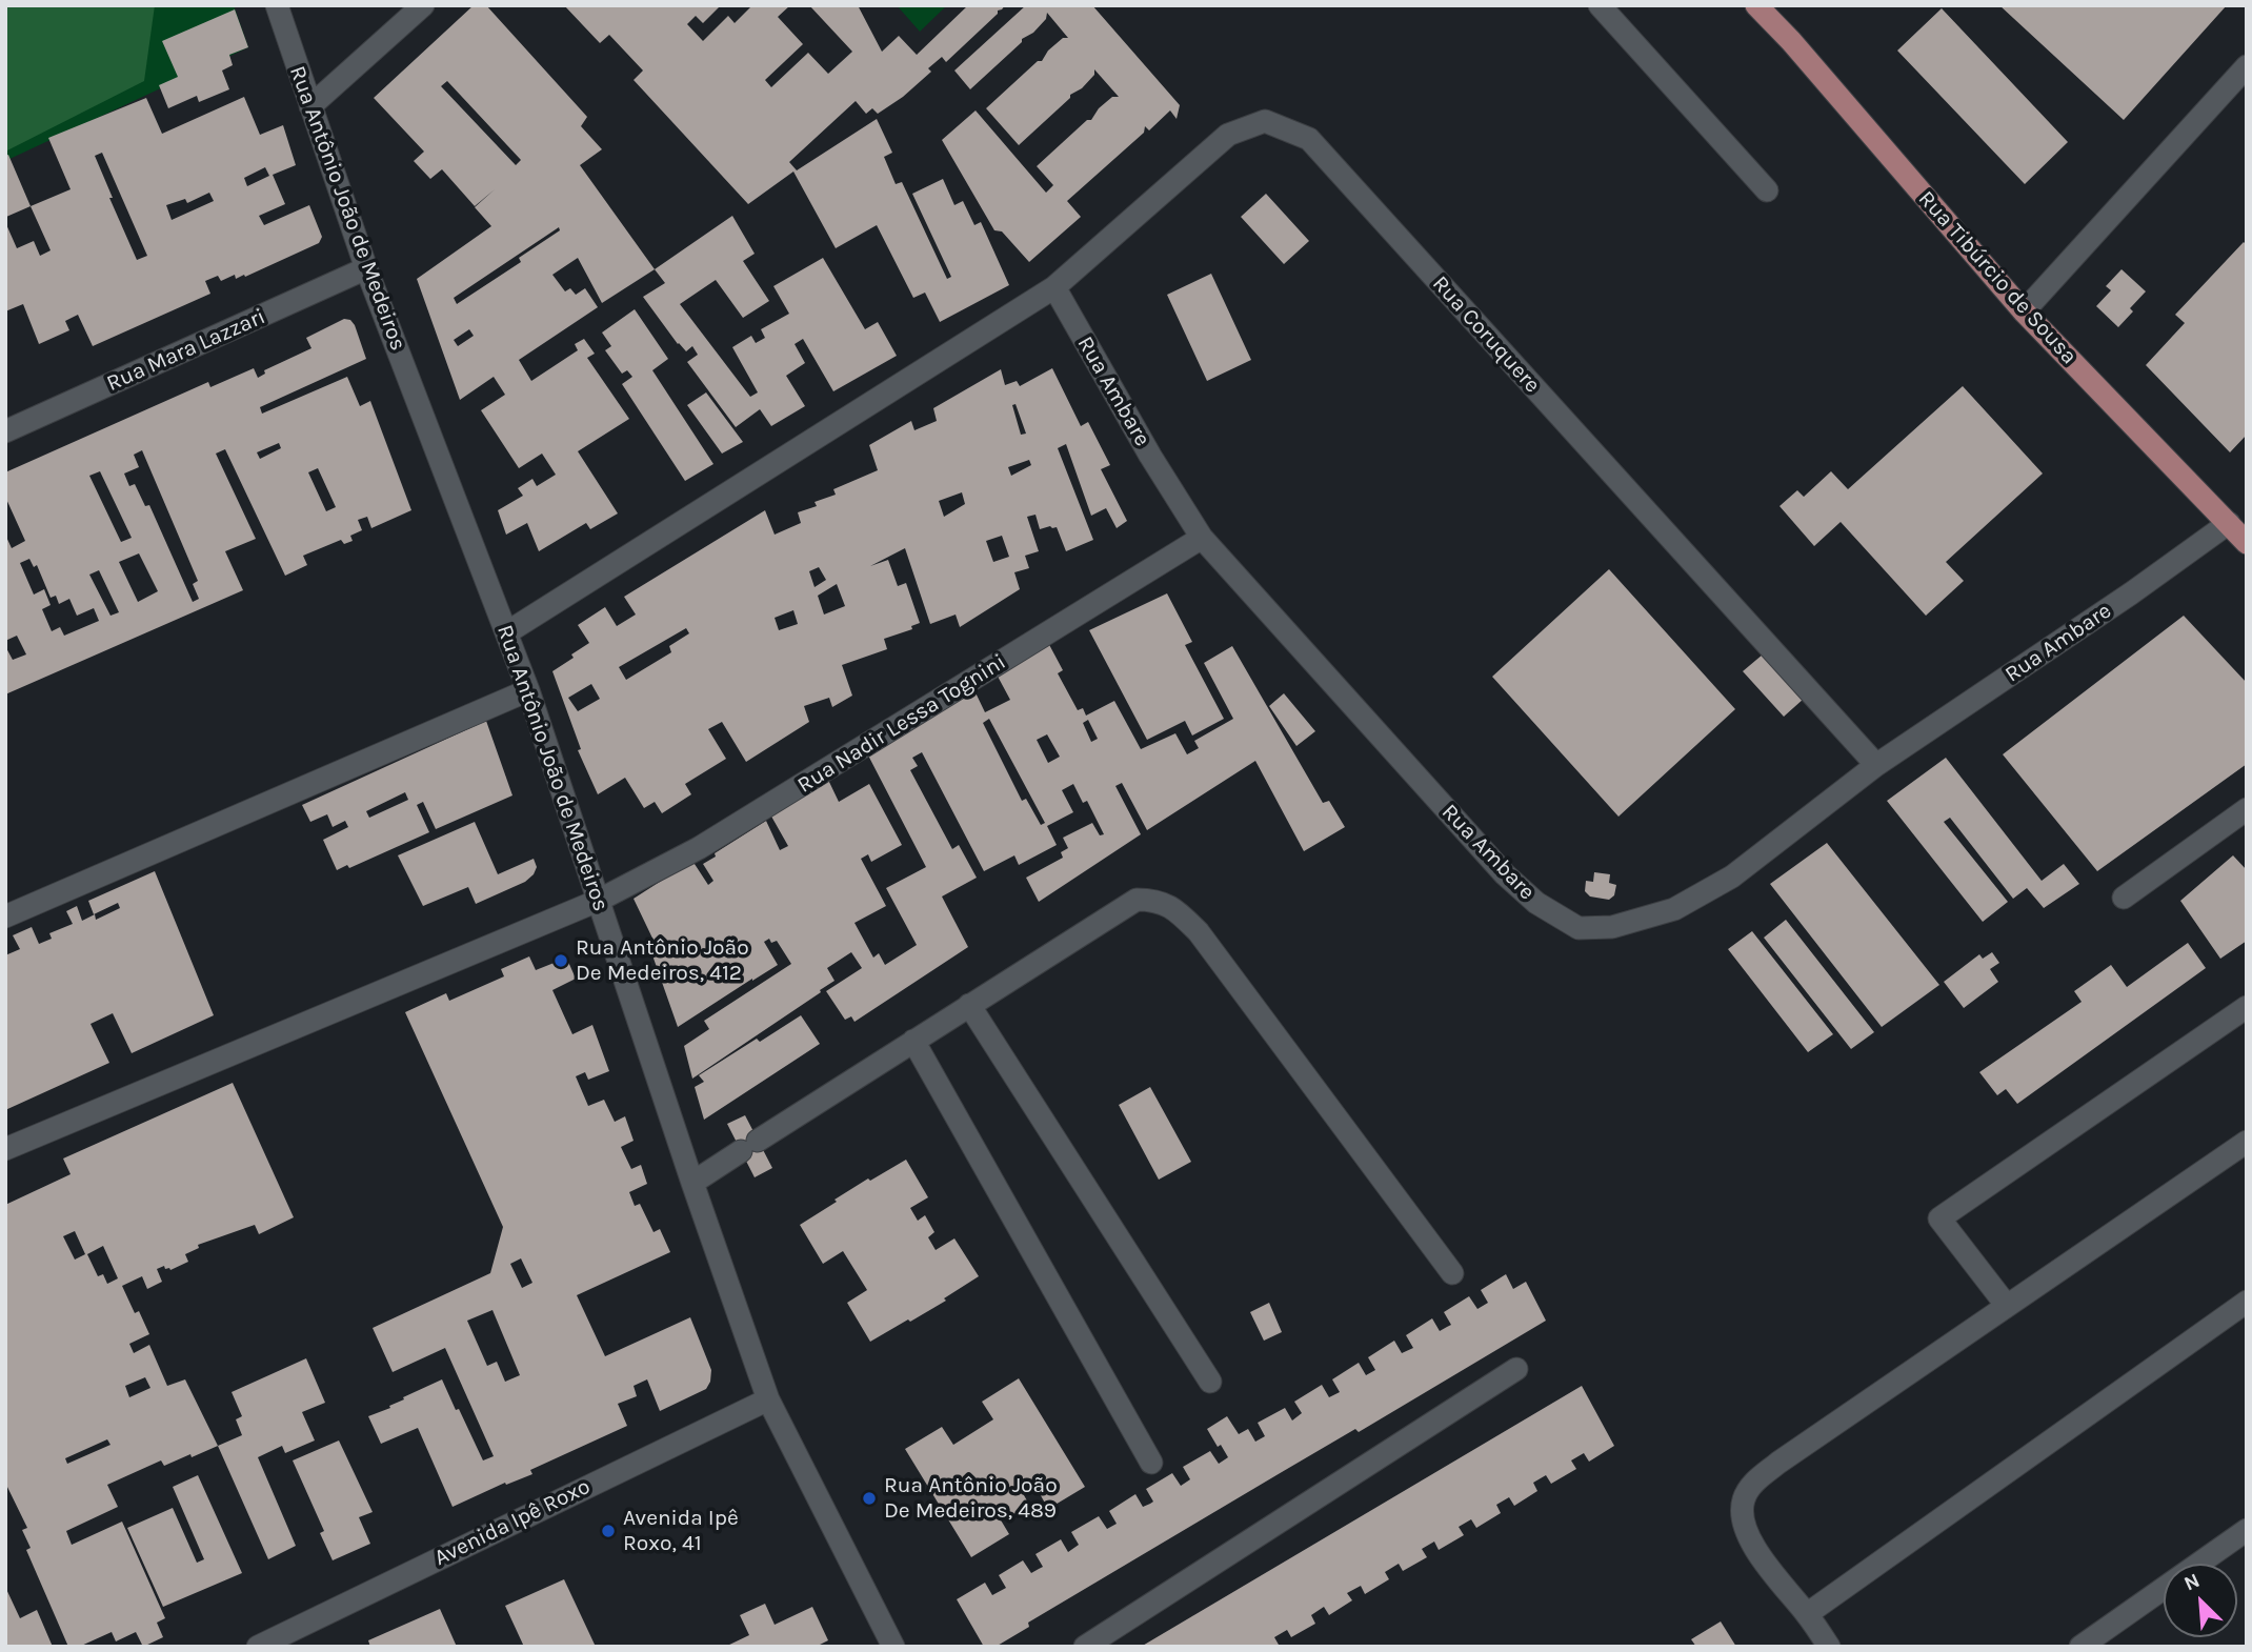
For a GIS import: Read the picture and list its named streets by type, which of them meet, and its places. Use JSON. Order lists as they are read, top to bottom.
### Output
{
  "streets": {
    "main road": ["Rua Tibúrcio de Sousa"],
    "street": [
      "Rua Antônio João de Medeiros",
      "Rua Coruquere",
      "Rua Mara Lazzari",
      "Rua Ambare",
      "Rua Nadir Lessa Tognini",
      "Avenida Ipê Roxo"
    ]
  },
  "crossings": [
    ["Rua Antônio João de Medeiros", "Rua Mara Lazzari"],
    ["Rua Antônio João de Medeiros", "Rua Nadir Lessa Tognini"],
    ["Rua Antônio João de Medeiros", "Avenida Ipê Roxo"],
    ["Rua Tibúrcio de Sousa", "Rua Ambare"],
    ["Rua Coruquere", "Rua Ambare"],
    ["Rua Ambare", "Rua Nadir Lessa Tognini"]
  ],
  "places": ["Rua Antônio João De Medeiros, 412", "Rua Antônio João De Medeiros, 489", "Avenida Ipê Roxo, 41"],
  "north": "top left"
}
